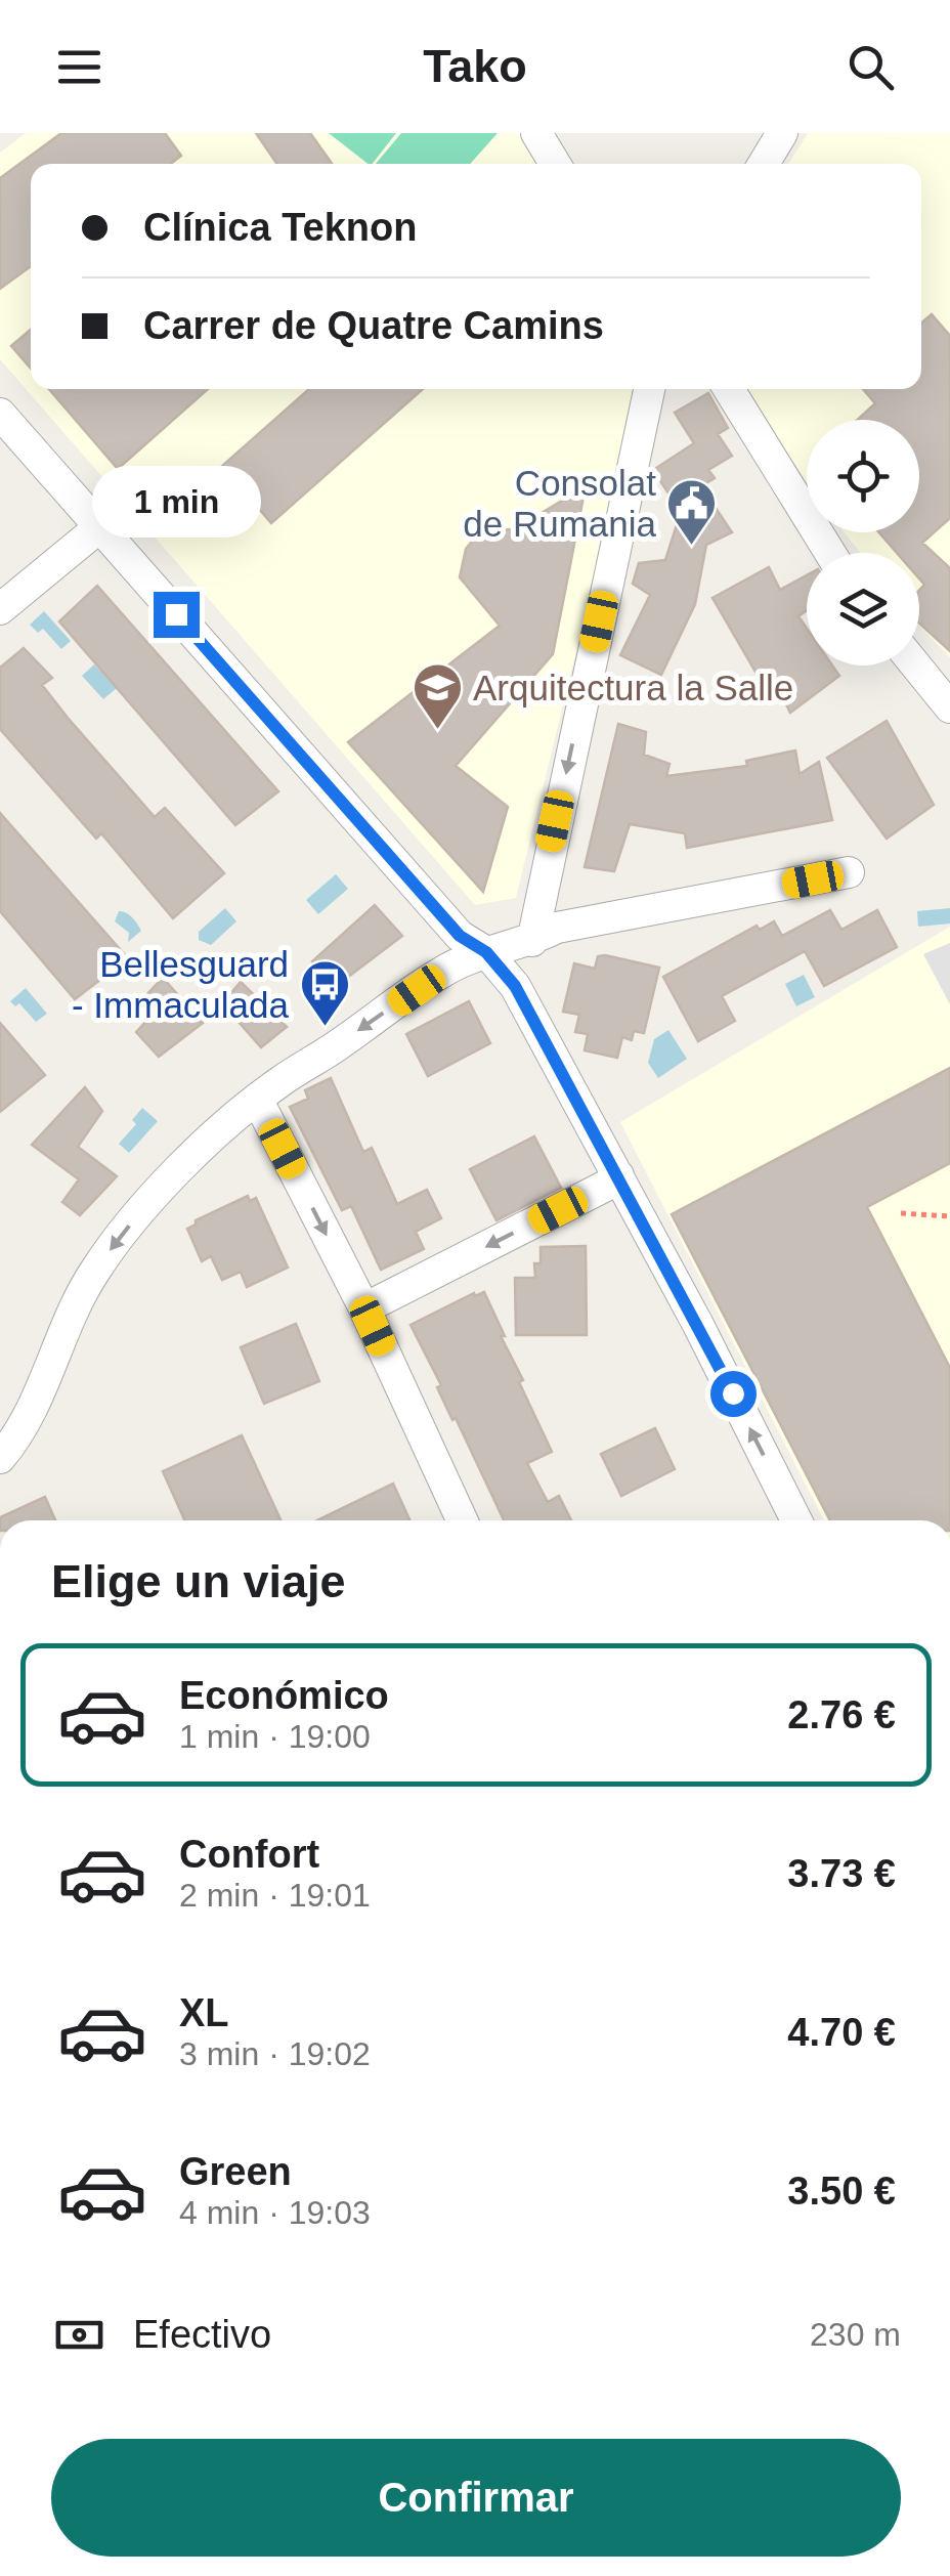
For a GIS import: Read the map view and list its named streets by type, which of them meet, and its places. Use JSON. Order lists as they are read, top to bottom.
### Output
{
  "places": {
    "public building": ["Consolat de Rumania"],
    "school or university": ["Arquitectura la Salle"],
    "bus stop": ["Bellesguard - Immaculada"]
  },
  "page": {
    "header": "Tako",
    "banner": ["Clínica Teknon", "Carrer de Quatre Camins"],
    "bubble": "1 min",
    "heading": "Elige un viaje",
    "list": [
      {
        "name": "Económico",
        "note": "1 min · 19:00",
        "value": "2.76 €"
      },
      {
        "name": "Confort",
        "note": "2 min · 19:01",
        "value": "3.73 €"
      },
      {
        "name": "XL",
        "note": "3 min · 19:02",
        "value": "4.70 €"
      },
      {
        "name": "Green",
        "note": "4 min · 19:03",
        "value": "3.50 €"
      }
    ],
    "pay": ["Efectivo", "230 m"],
    "buttons": "Confirmar"
  }
}
